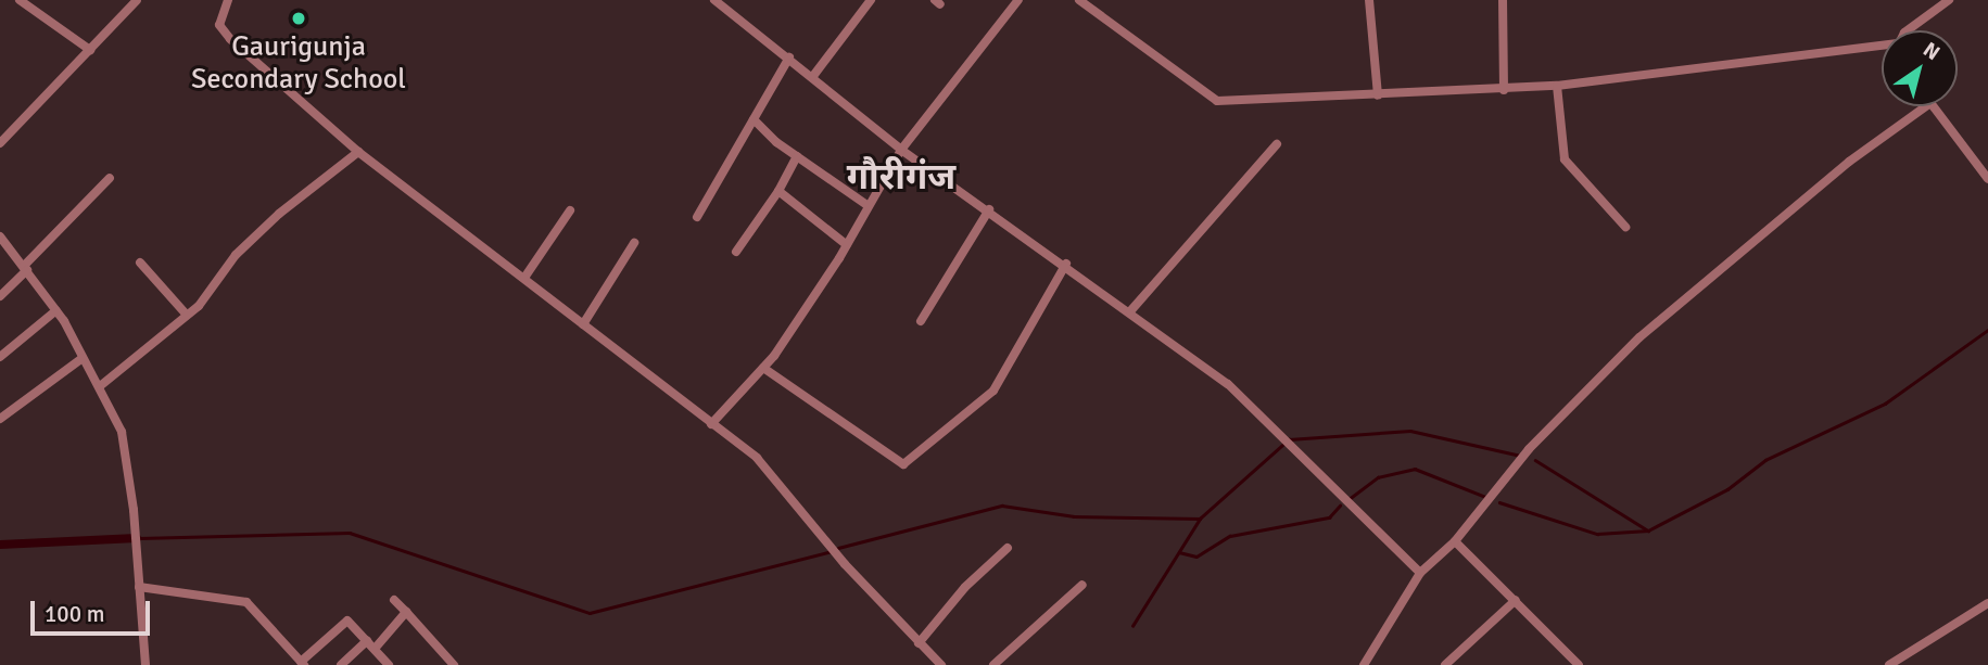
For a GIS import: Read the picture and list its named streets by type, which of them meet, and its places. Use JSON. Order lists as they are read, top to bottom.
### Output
{
  "districts": ["गौरीगंज"],
  "places": ["Gaurigunja Secondary School"],
  "scale_bar": "100 m",
  "north": "top right"
}
